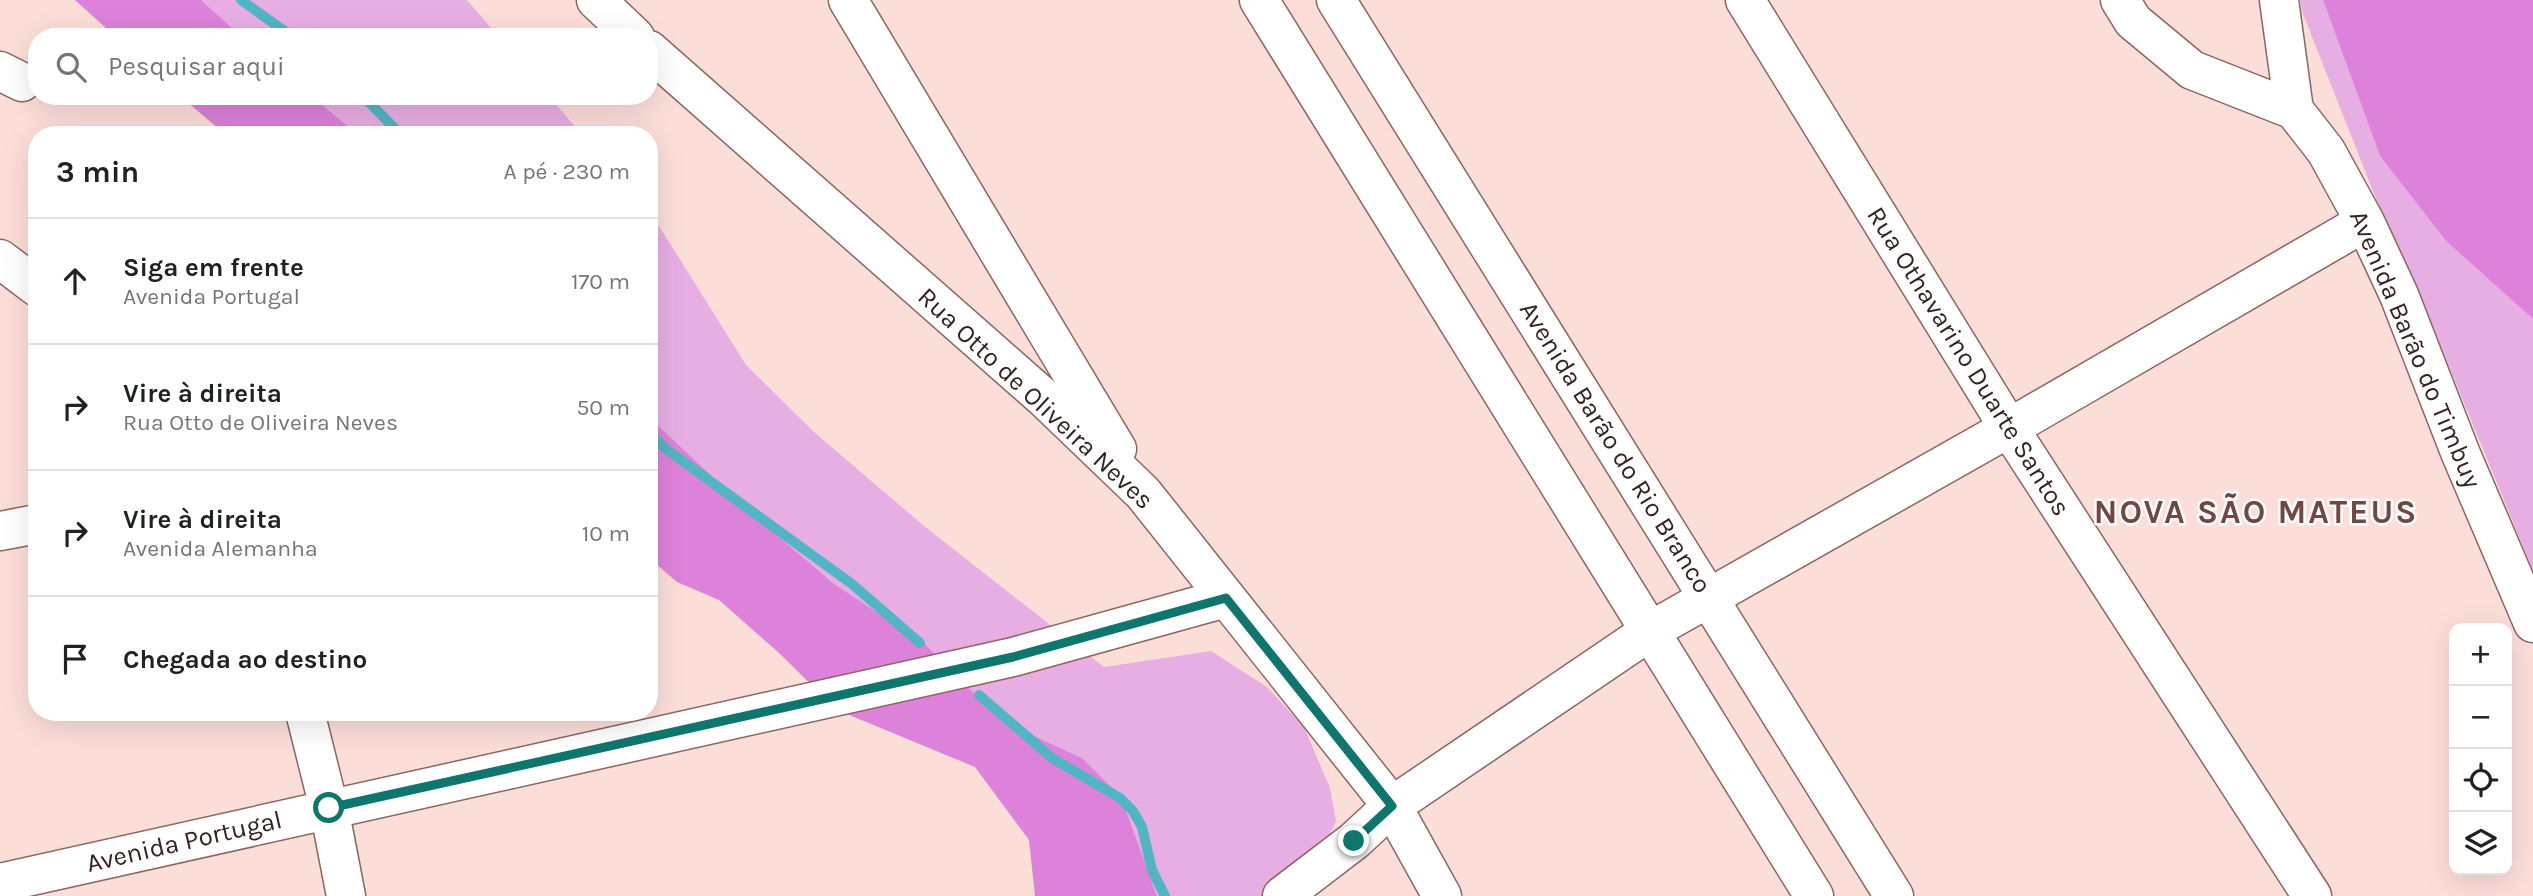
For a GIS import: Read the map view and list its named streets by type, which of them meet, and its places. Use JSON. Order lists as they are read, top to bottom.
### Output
{
  "streets": {
    "street": [
      "Avenida Barão do Timbuy",
      "Rua Othavarino Duarte Santos",
      "Rua Otto de Oliveira Neves",
      "Avenida Barão do Rio Branco",
      "Avenida Portugal"
    ]
  },
  "crossings": [
    ["Rua Otto de Oliveira Neves", "Avenida Portugal"]
  ],
  "districts": ["NOVA SÃO MATEUS"],
  "page": {
    "search": "Pesquisar aqui",
    "heading": ["3 min", "A pé · 230 m"],
    "list": [
      ["Siga em frente", "Avenida Portugal", "170 m"],
      ["Vire à direita", "Rua Otto de Oliveira Neves", "50 m"],
      ["Vire à direita", "Avenida Alemanha", "10 m"],
      "Chegada ao destino"
    ],
    "map_buttons": ["+", "−"]
  }
}
